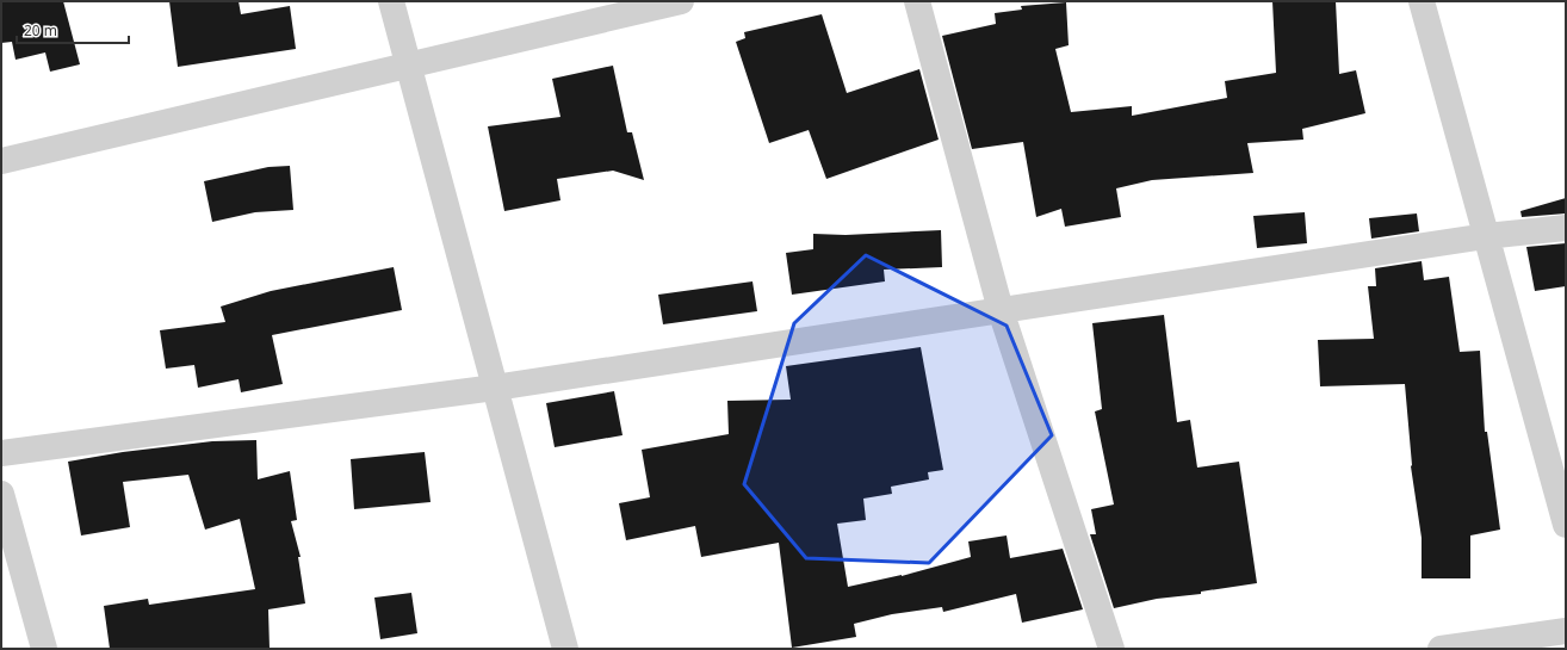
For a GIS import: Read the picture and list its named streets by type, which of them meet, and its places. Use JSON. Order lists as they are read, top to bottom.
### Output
{
  "scale_bar": "20 m"
}
